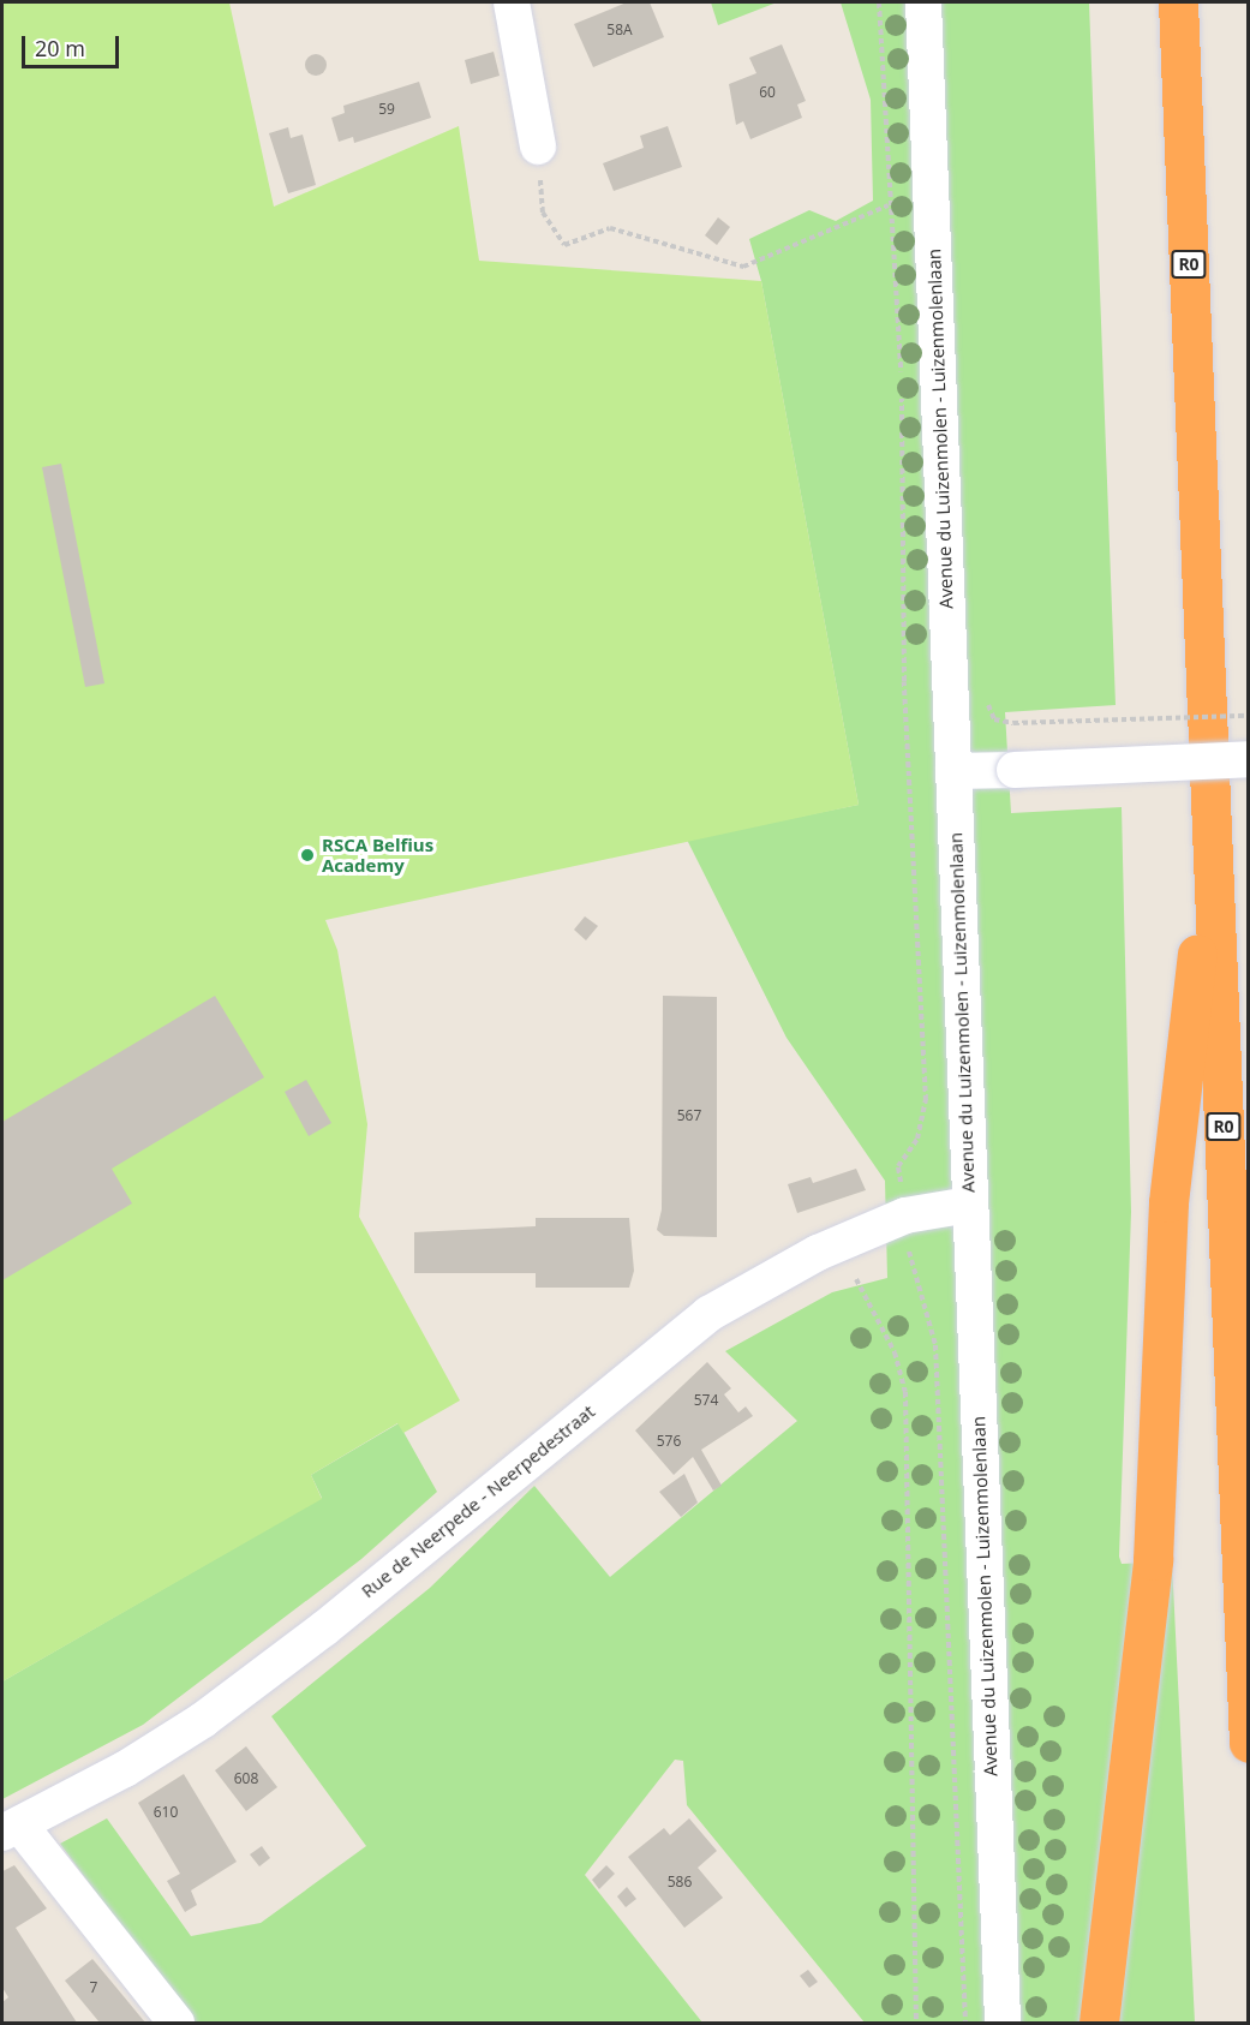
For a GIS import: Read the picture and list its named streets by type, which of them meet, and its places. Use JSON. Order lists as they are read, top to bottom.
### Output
{
  "streets": {
    "highway": ["R0"],
    "street": ["Avenue du Luizenmolen - Luizenmolenlaan", "Rue de Neerpede - Neerpedestraat"]
  },
  "crossings": [
    ["Avenue du Luizenmolen - Luizenmolenlaan", "Rue de Neerpede - Neerpedestraat"]
  ],
  "places": ["RSCA Belfius Academy"],
  "house_numbers": [
    "58A",
    "60",
    "59",
    "567",
    "574",
    "576",
    "608",
    "610",
    "586",
    "7"
  ],
  "scale_bar": "20 m"
}
